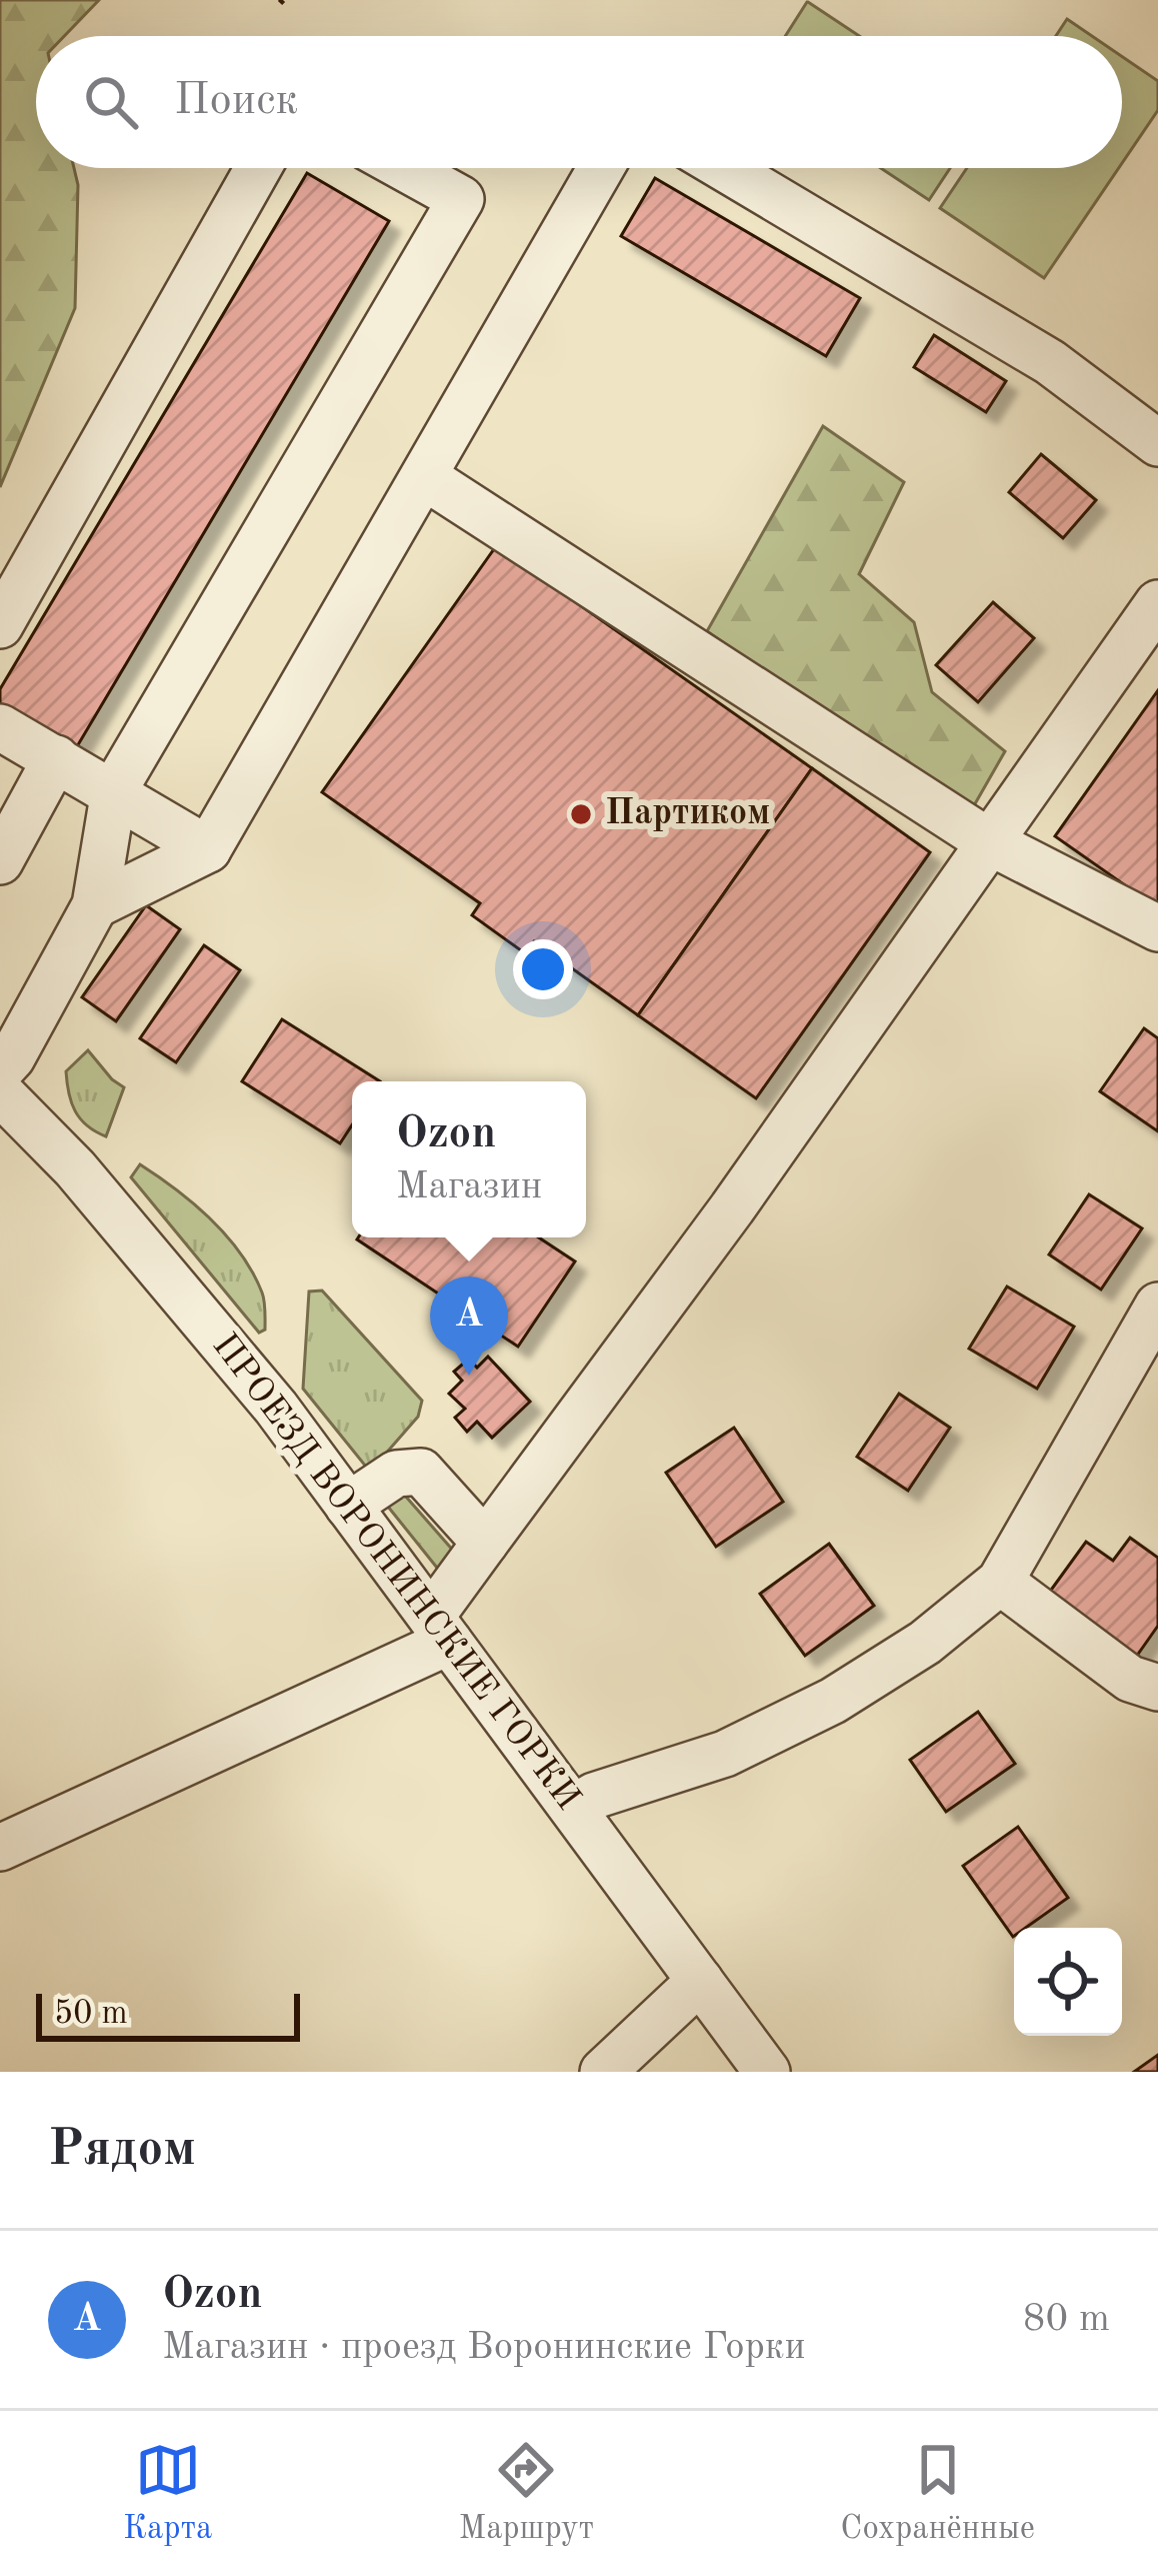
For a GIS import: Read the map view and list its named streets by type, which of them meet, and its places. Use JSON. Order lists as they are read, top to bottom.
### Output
{
  "streets": {
    "street": ["ПРОЕЗД ВОРОНИНСКИЕ ГОРКИ"]
  },
  "places": ["Партиком"],
  "scale_bar": "50 m",
  "page": {
    "search": "Поиск",
    "popup": ["Ozon", "Магазин"],
    "pins": "A",
    "scale": "50 m",
    "heading": "Рядом",
    "list": [
      {
        "mark": "A",
        "name": "Ozon",
        "note": "Магазин · проезд Воронинские Горки",
        "value": "80 m"
      }
    ],
    "nav": ["Карта", "Маршрут", "Сохранённые"]
  }
}
